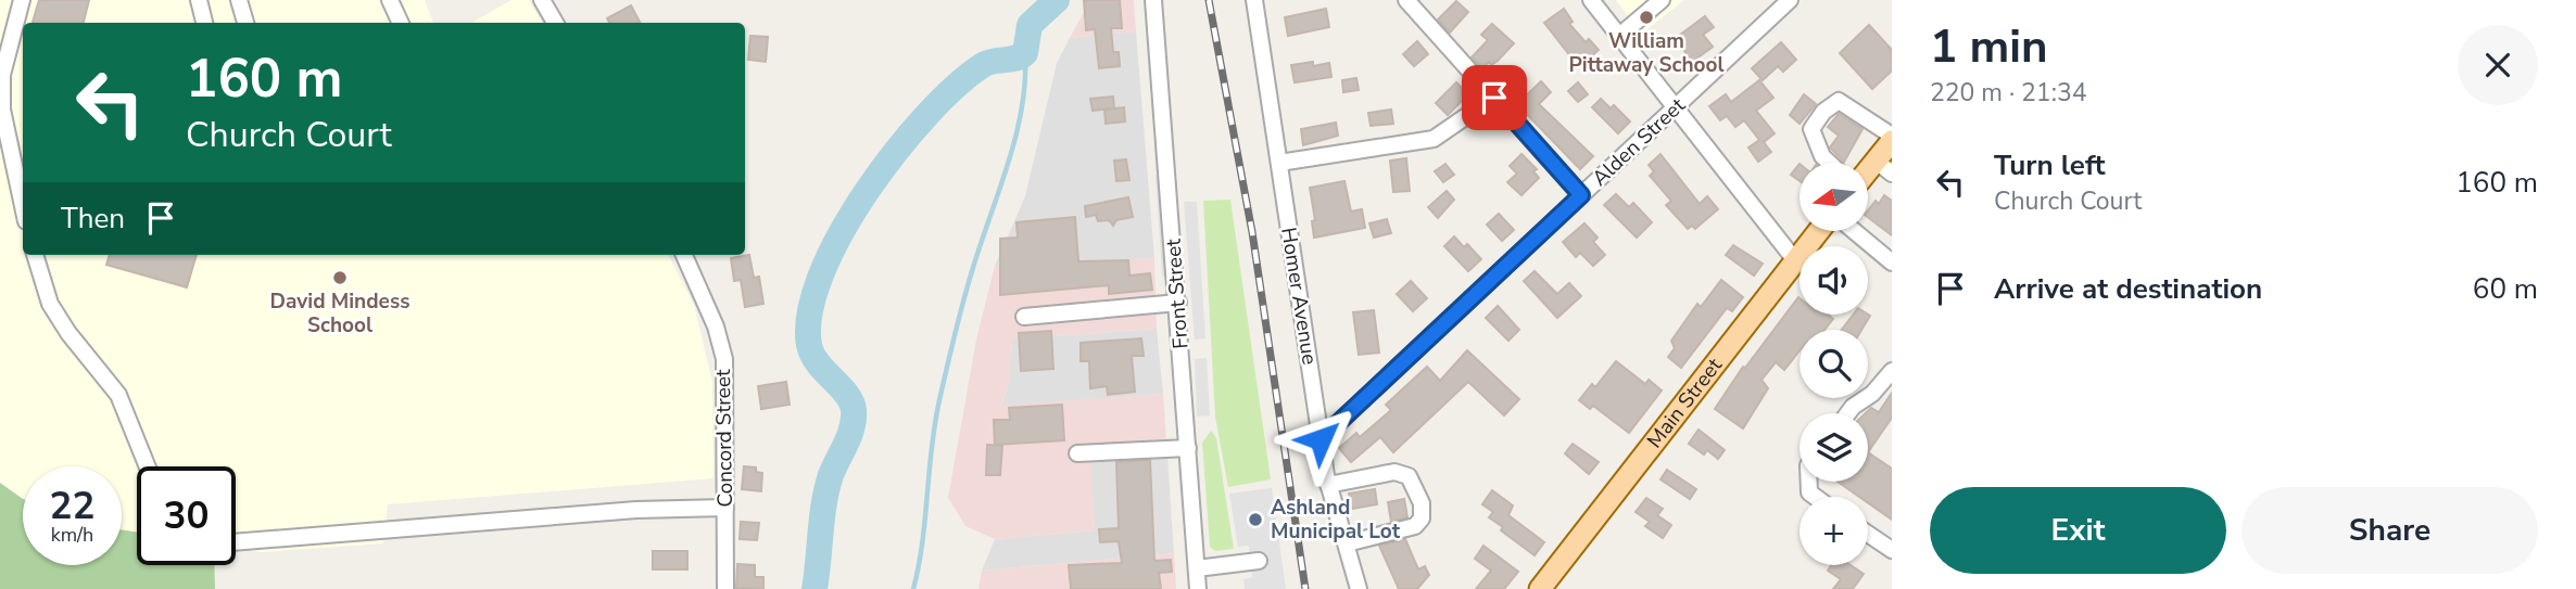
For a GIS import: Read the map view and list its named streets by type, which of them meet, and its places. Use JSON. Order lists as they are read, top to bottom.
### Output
{
  "streets": {
    "main road": ["Main Street"],
    "street": [
      "Alden Street",
      "Front Street",
      "Homer Avenue",
      "Concord Street"
    ]
  },
  "crossings": [
    ["Alden Street", "Homer Avenue"]
  ],
  "places": ["William Pittaway School", "David Mindess School", "Ashland Municipal Lot"],
  "north": "left",
  "page": {
    "heading": ["1 min", "220 m · 21:34"],
    "turn": ["160 m", "Church Court"],
    "list": [
      {
        "name": "Turn left",
        "note": "Church Court",
        "value": "160 m"
      },
      {
        "name": "Arrive at destination",
        "value": "60 m"
      }
    ],
    "map_buttons": "+",
    "then": "Then",
    "speed": "22 km/h",
    "limit": "30",
    "buttons": ["Exit", "Share"]
  }
}
